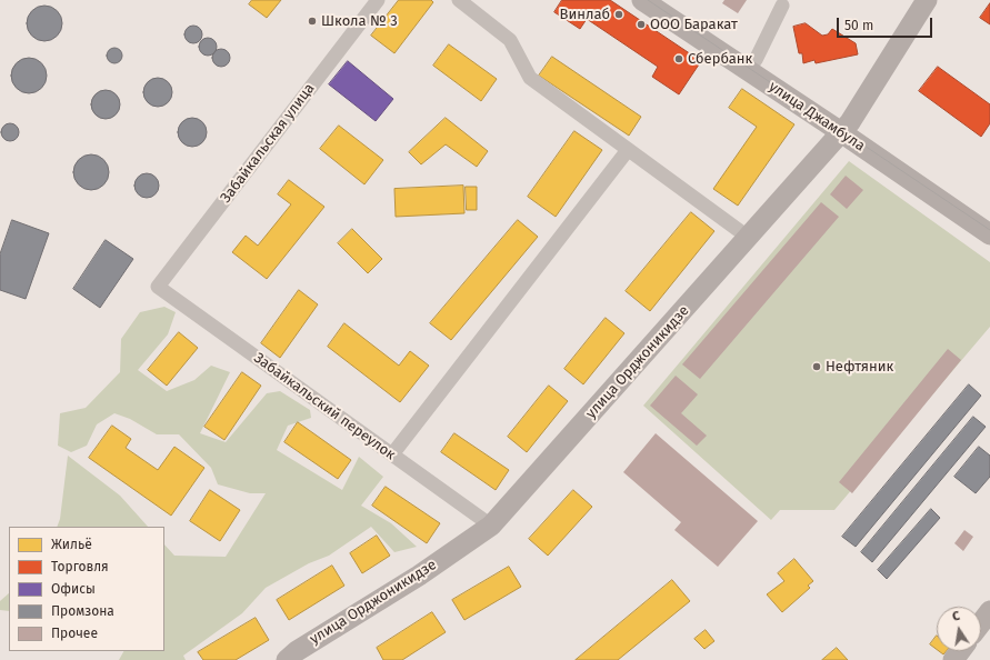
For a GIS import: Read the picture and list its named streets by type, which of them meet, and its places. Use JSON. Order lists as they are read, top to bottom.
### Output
{
  "streets": {
    "street": [
      "улица Джамбула",
      "Забайкальская улица",
      "улица Орджоникидзе",
      "Забайкальский переулок"
    ]
  },
  "crossings": [
    ["улица Джамбула", "улица Орджоникидзе"],
    ["Забайкальская улица", "Забайкальский переулок"],
    ["улица Орджоникидзе", "Забайкальский переулок"]
  ],
  "places": [
    "Винлаб",
    "Школа № 3",
    "ООО Баракат",
    "Сбербанк",
    "Нефтяник"
  ],
  "legend": [
    "Жильё",
    "Торговля",
    "Офисы",
    "Промзона",
    "Прочее"
  ],
  "scale_bar": "50 m",
  "north": "top"
}
